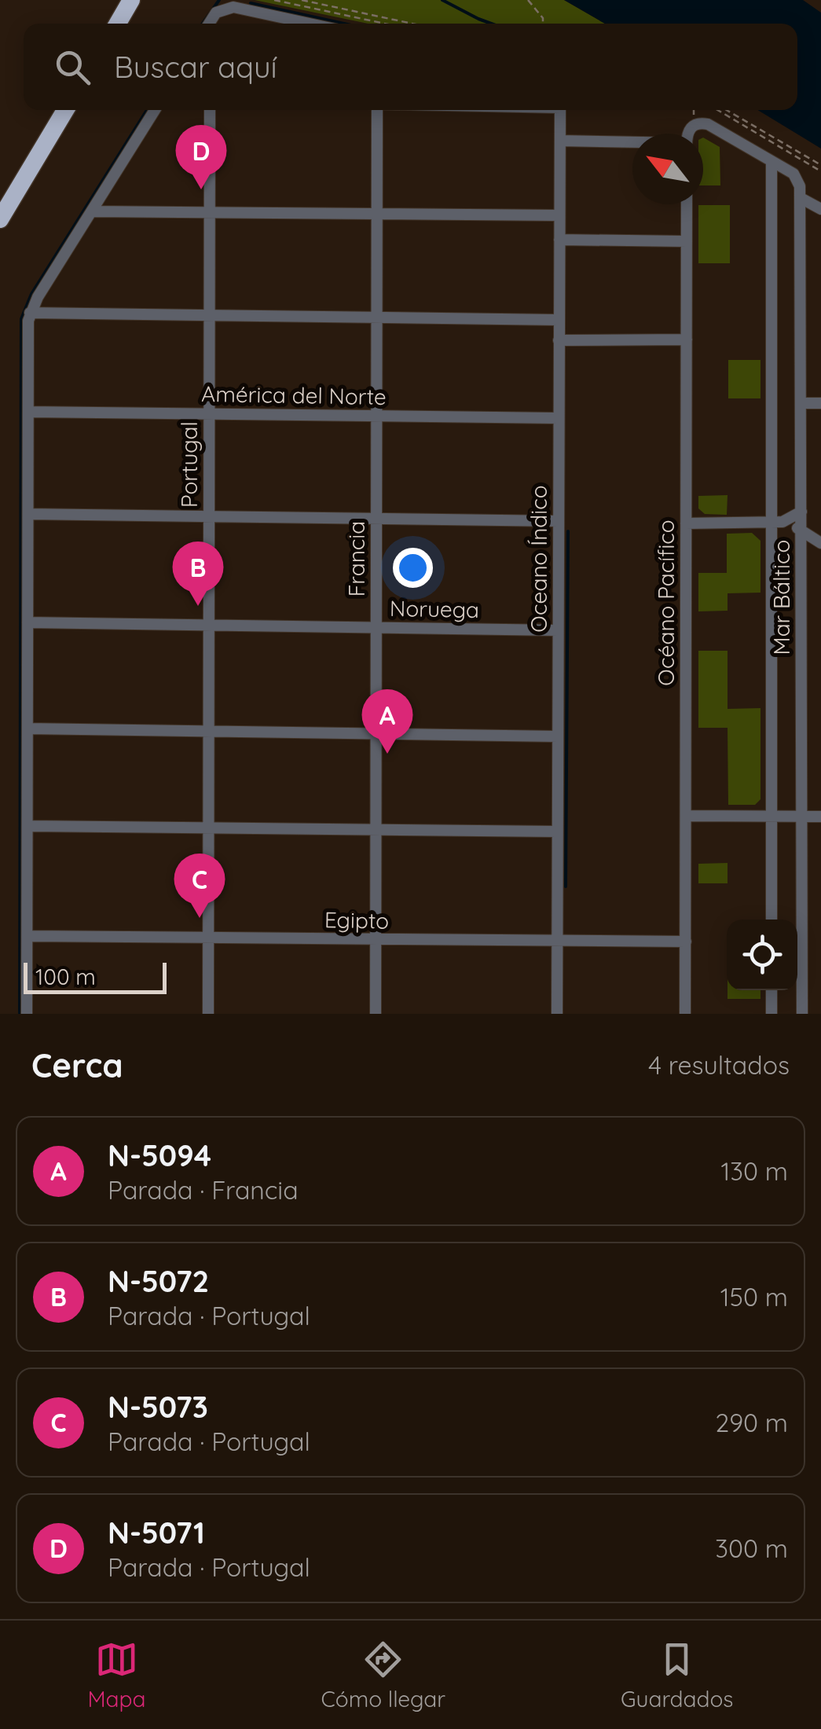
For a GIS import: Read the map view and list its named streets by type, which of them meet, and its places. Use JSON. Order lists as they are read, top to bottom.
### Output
{
  "streets": {
    "street": [
      "América del Norte",
      "Portugal",
      "Francia",
      "Oceano Índico",
      "Mar Báltico",
      "Océano Pacífico",
      "Noruega",
      "Egipto"
    ]
  },
  "crossings": [
    ["América del Norte", "Portugal"],
    ["América del Norte", "Francia"],
    ["América del Norte", "Oceano Índico"],
    ["Portugal", "Noruega"],
    ["Portugal", "Egipto"],
    ["Francia", "Noruega"],
    ["Francia", "Egipto"],
    ["Oceano Índico", "Noruega"],
    ["Oceano Índico", "Egipto"],
    ["Océano Pacífico", "Egipto"]
  ],
  "scale_bar": "100 m",
  "north": "top left",
  "page": {
    "search": "Buscar aquí",
    "pins": [
      "D",
      "B",
      "A",
      "C"
    ],
    "scale": "100 m",
    "heading": ["Cerca", "4 resultados"],
    "list": [
      {
        "mark": "A",
        "name": "N-5094",
        "note": "Parada · Francia",
        "value": "130 m"
      },
      {
        "mark": "B",
        "name": "N-5072",
        "note": "Parada · Portugal",
        "value": "150 m"
      },
      {
        "mark": "C",
        "name": "N-5073",
        "note": "Parada · Portugal",
        "value": "290 m"
      },
      {
        "mark": "D",
        "name": "N-5071",
        "note": "Parada · Portugal",
        "value": "300 m"
      }
    ],
    "nav": ["Mapa", "Cómo llegar", "Guardados"]
  }
}
